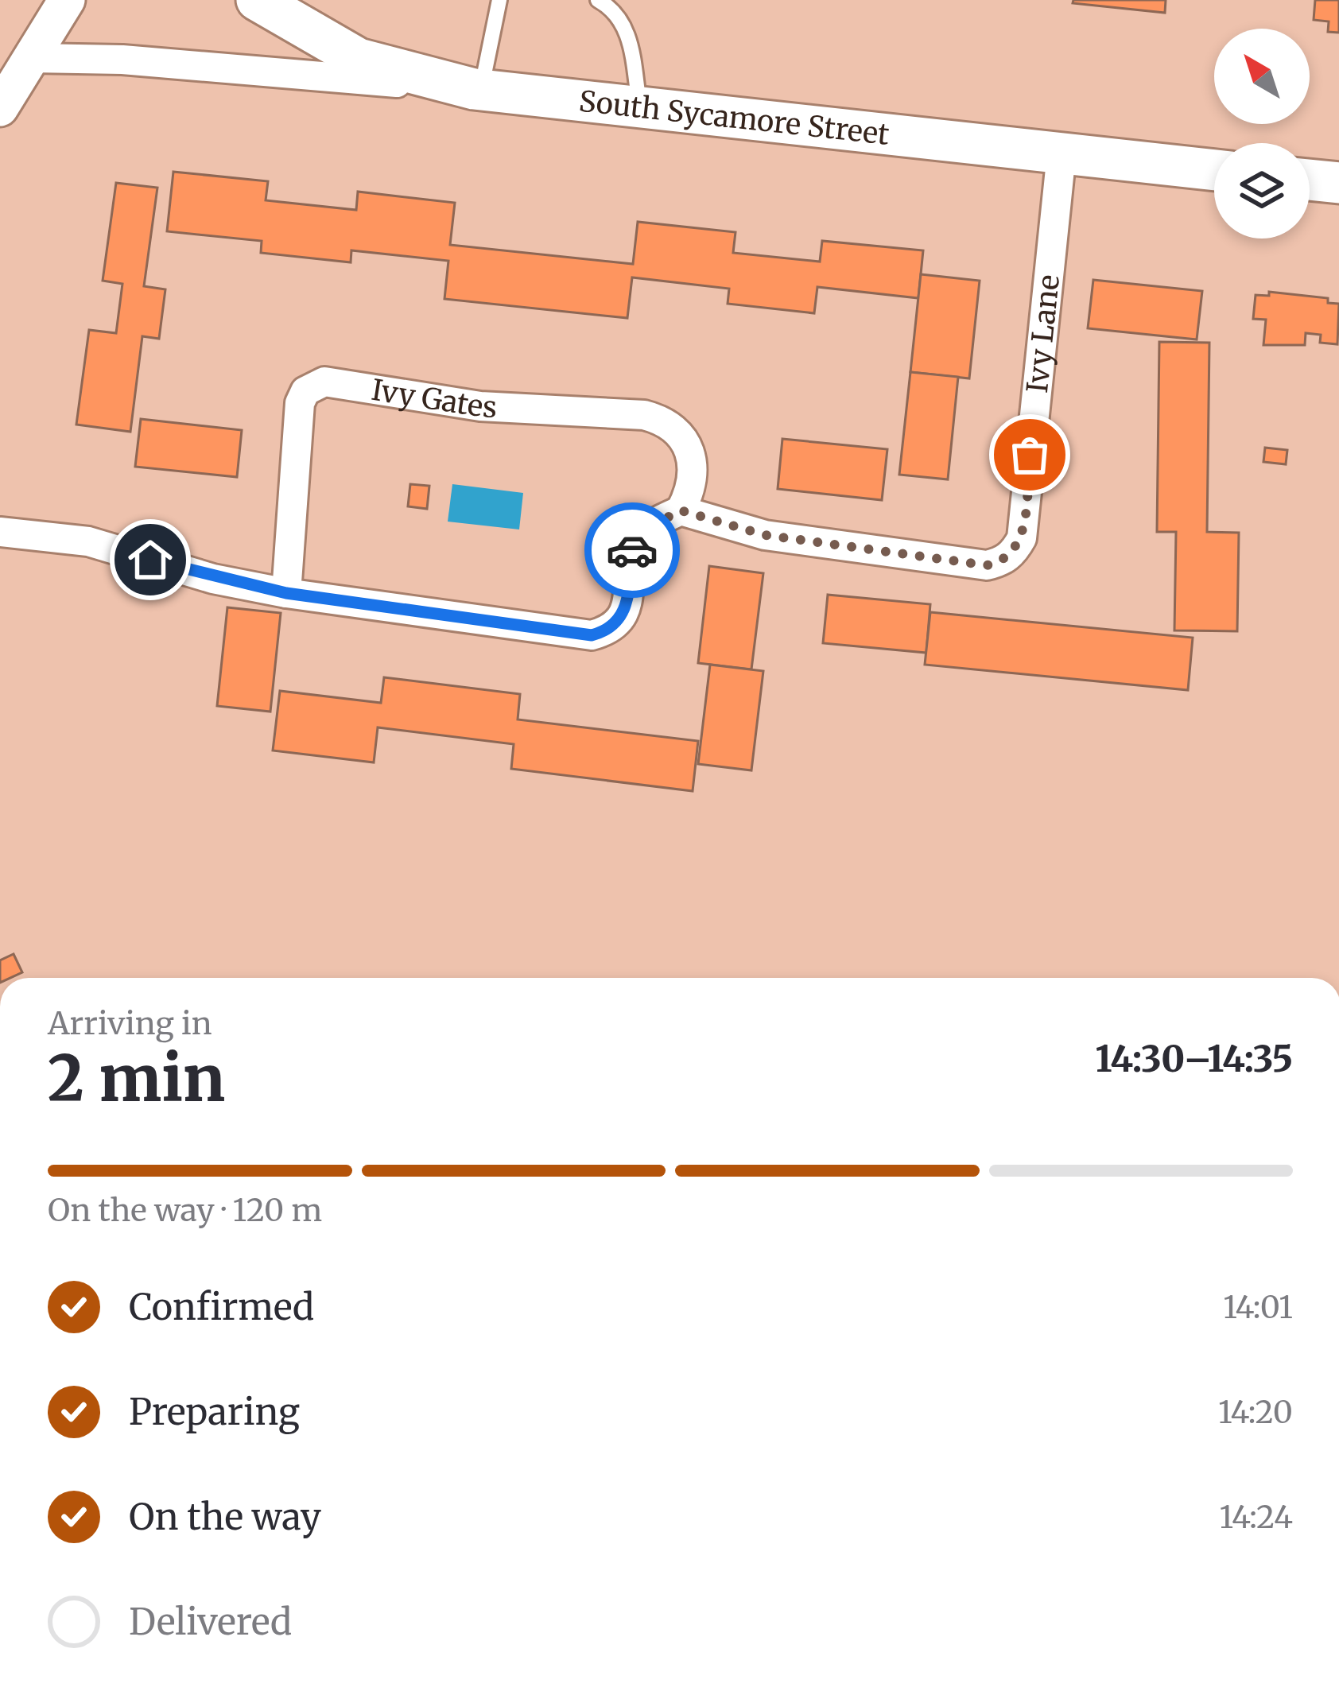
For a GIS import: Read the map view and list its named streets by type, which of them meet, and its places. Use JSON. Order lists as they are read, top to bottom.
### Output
{
  "streets": {
    "main road": ["South Sycamore Street"],
    "street": ["Ivy Lane", "Ivy Gates"]
  },
  "crossings": [
    ["South Sycamore Street", "Ivy Lane"],
    ["Ivy Lane", "Ivy Gates"]
  ],
  "north": "top left",
  "page": {
    "heading": ["2 min", "Arriving in", "14:30–14:35"],
    "bar": "On the way · 120 m",
    "list": [
      ["Confirmed", "14:01"],
      ["Preparing", "14:20"],
      ["On the way", "14:24"],
      "Delivered"
    ]
  }
}
